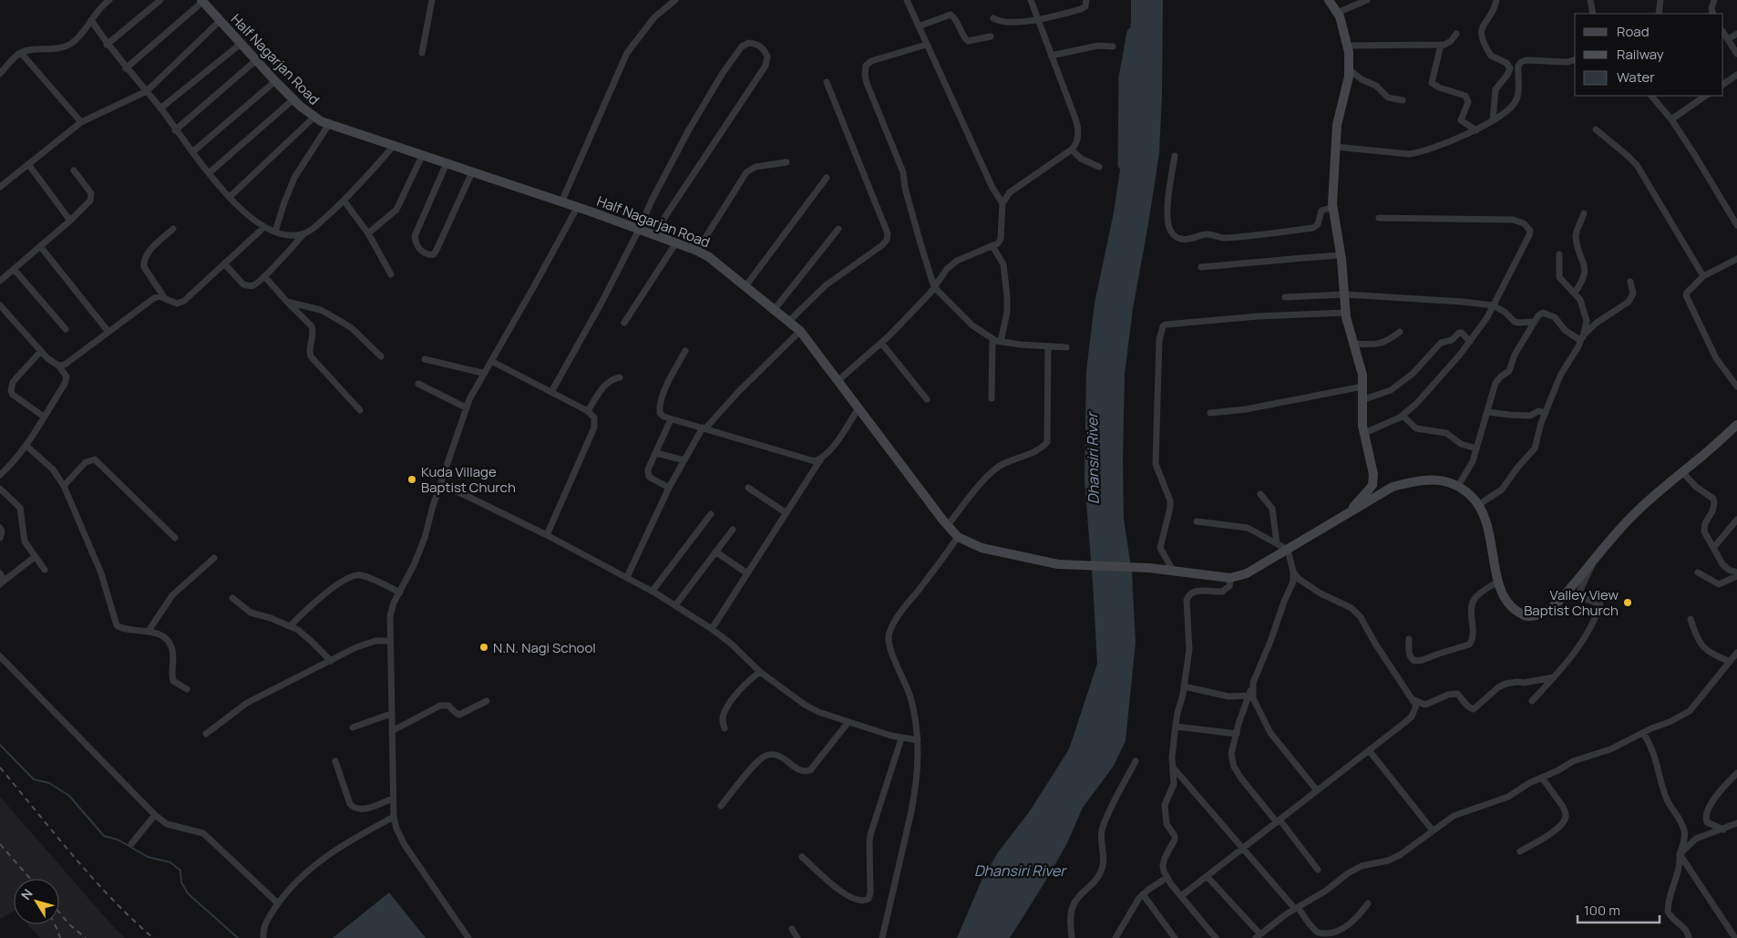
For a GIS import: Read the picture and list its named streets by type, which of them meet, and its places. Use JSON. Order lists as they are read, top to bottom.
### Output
{
  "streets": {
    "main road": ["Half Nagarjan Road"]
  },
  "water": ["Dhansiri River"],
  "places": ["Kuda Village Baptist Church", "Valley View Baptist Church", "N.N. Nagi School"],
  "legend": ["Road", "Railway", "Water"],
  "scale_bar": "100 m",
  "north": "top left"
}
